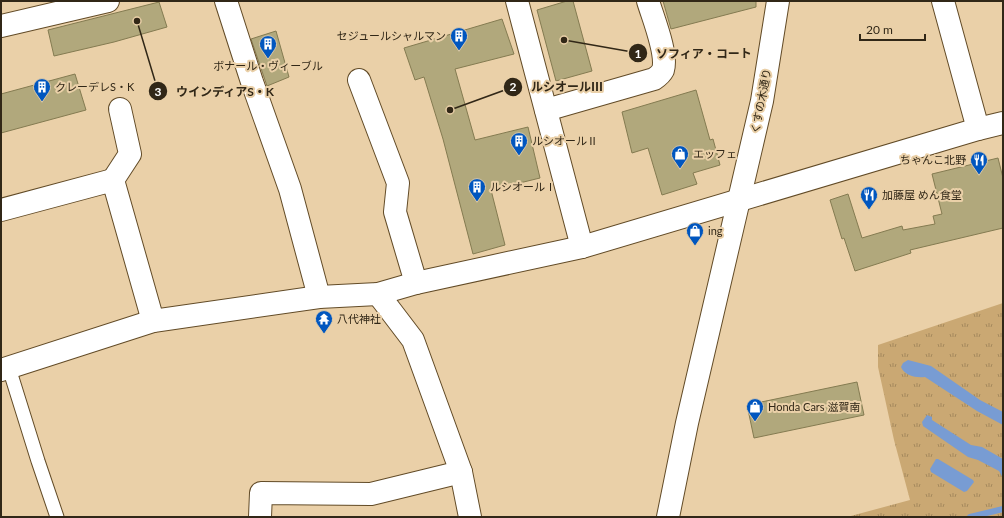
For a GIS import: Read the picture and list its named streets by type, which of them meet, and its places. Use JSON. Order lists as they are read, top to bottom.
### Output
{
  "streets": {
    "street": ["くすの木通り"]
  },
  "places": {
    "other": ["ウインディアS・K", "ソフィア・コート", "ルシオールⅢ"],
    "building": [
      "セジュールシャルマン",
      "ボナール・ヴィーブル",
      "クレーデレS・K",
      "ルシオールⅡ",
      "ルシオールⅠ"
    ],
    "shop": ["エッフェ", "ing", "Honda Cars 滋賀南"],
    "restaurant": ["ちゃんこ北野", "加藤屋 めん食堂"],
    "temple": ["八代神社"]
  },
  "scale_bar": "20 m"
}
